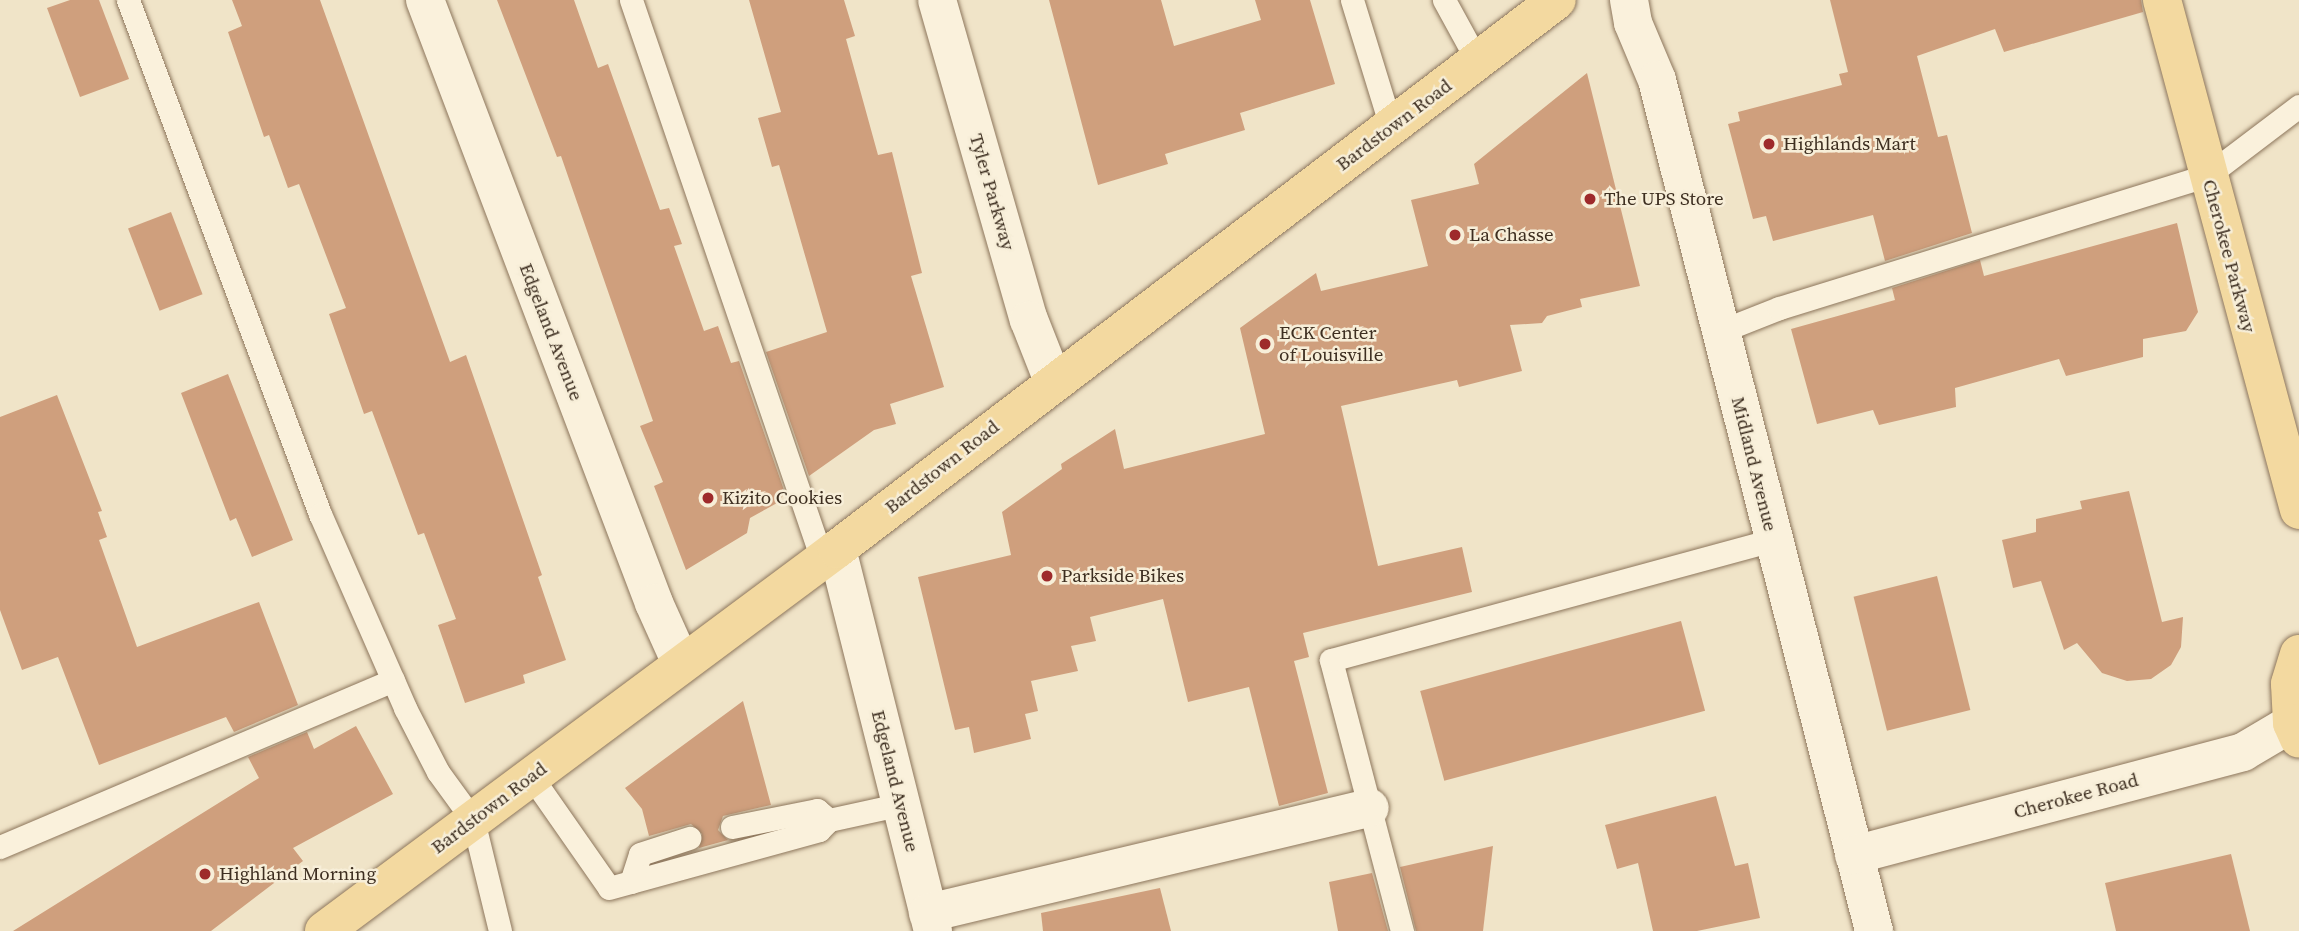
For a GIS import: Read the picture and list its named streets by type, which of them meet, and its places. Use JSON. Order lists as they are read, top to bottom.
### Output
{
  "streets": {
    "main road": ["Bardstown Road", "Cherokee Parkway"],
    "street": [
      "Tyler Parkway",
      "Edgeland Avenue",
      "Midland Avenue",
      "Cherokee Road"
    ]
  },
  "crossings": [
    ["Bardstown Road", "Tyler Parkway"],
    ["Bardstown Road", "Edgeland Avenue"],
    ["Midland Avenue", "Cherokee Road"]
  ],
  "places": [
    "Highlands Mart",
    "The UPS Store",
    "La Chasse",
    "ECK Center of Louisville",
    "Kizito Cookies",
    "Parkside Bikes",
    "Highland Morning"
  ]
}
